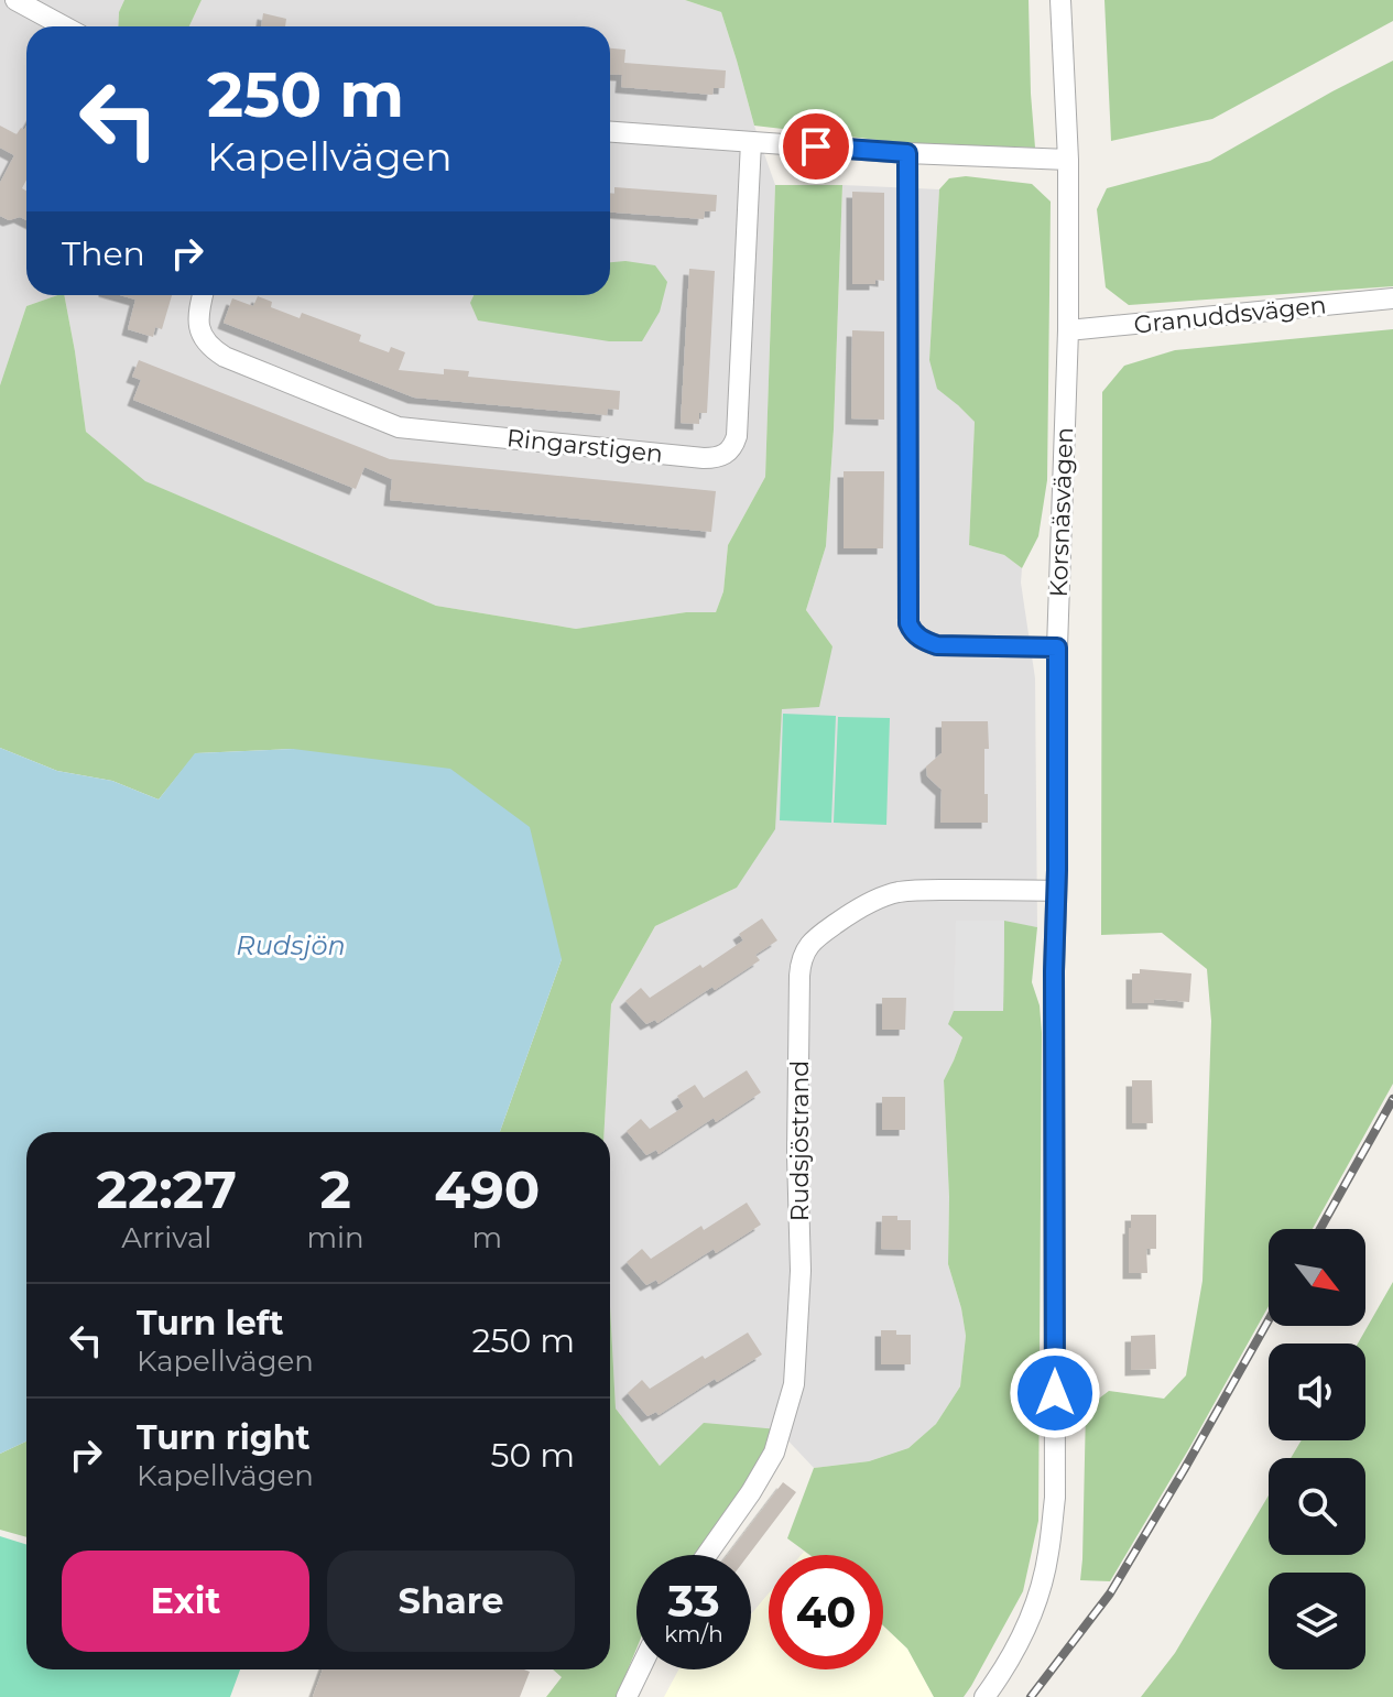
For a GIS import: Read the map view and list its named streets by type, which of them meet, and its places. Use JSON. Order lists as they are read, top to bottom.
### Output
{
  "streets": {
    "street": [
      "Granuddsvägen",
      "Ringarstigen",
      "Korsnäsvägen",
      "Rudsjöstrand"
    ]
  },
  "crossings": [
    ["Granuddsvägen", "Korsnäsvägen"],
    ["Korsnäsvägen", "Rudsjöstrand"]
  ],
  "water": ["Rudsjön"],
  "north": "bottom right",
  "page": {
    "turn": ["250 m", "Kapellvägen"],
    "then": "Then",
    "eta": [
      "22:27",
      "Arrival",
      "2",
      "min",
      "490",
      "m"
    ],
    "list": [
      {
        "name": "Turn left",
        "note": "Kapellvägen",
        "value": "250 m"
      },
      {
        "name": "Turn right",
        "note": "Kapellvägen",
        "value": "50 m"
      }
    ],
    "buttons": ["Exit", "Share"],
    "speed": "33 km/h",
    "limit": "40"
  }
}
